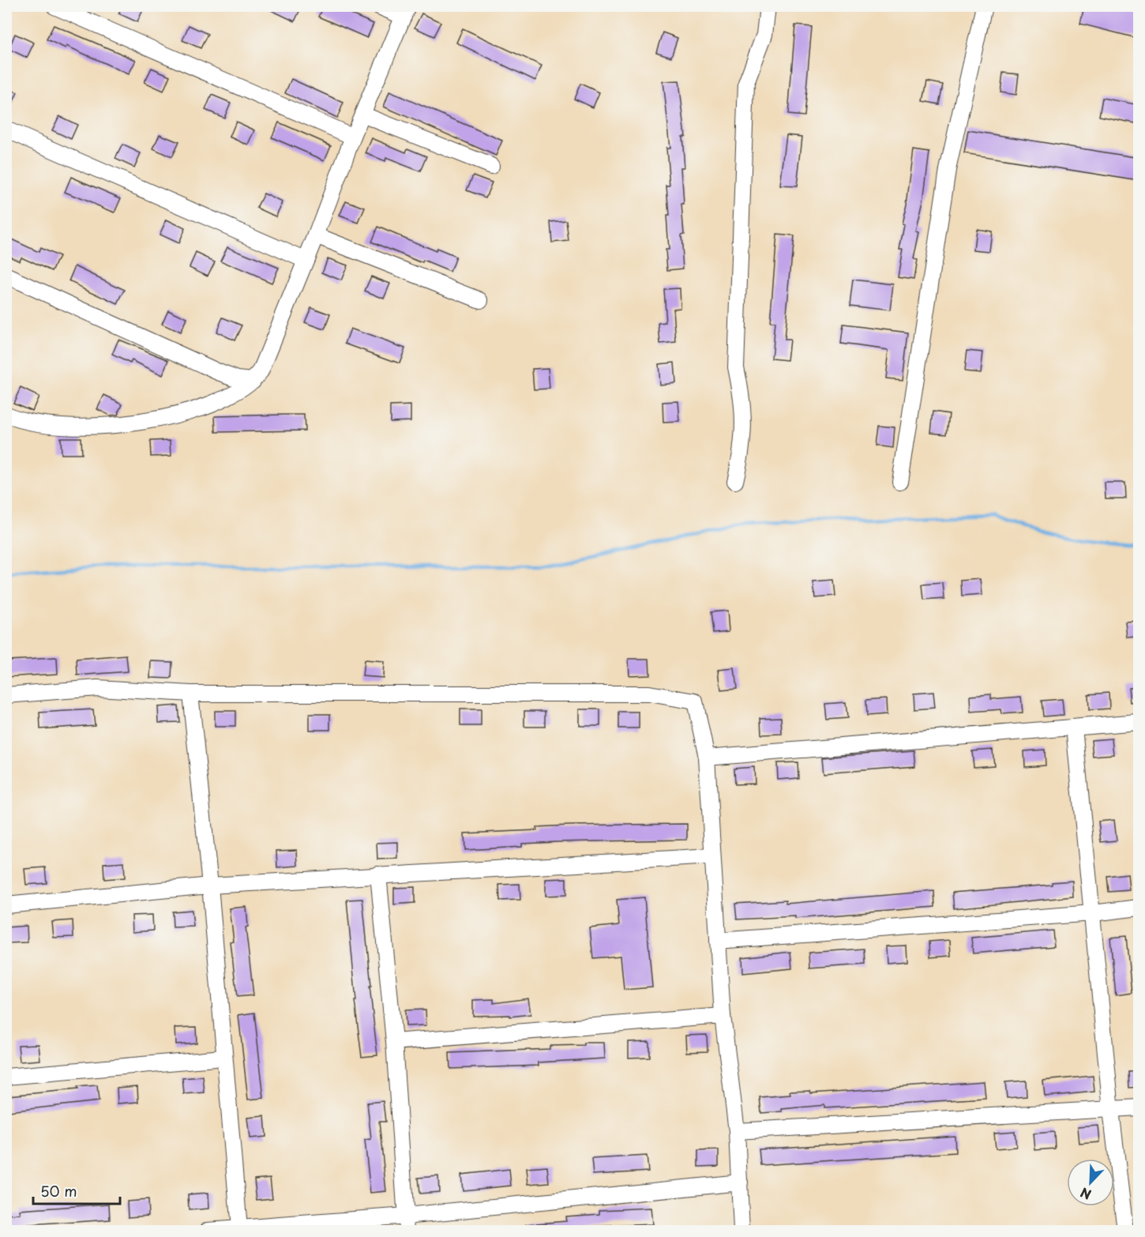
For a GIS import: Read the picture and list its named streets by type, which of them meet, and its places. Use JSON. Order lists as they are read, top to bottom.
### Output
{
  "scale_bar": "50 m",
  "north": "bottom left"
}
